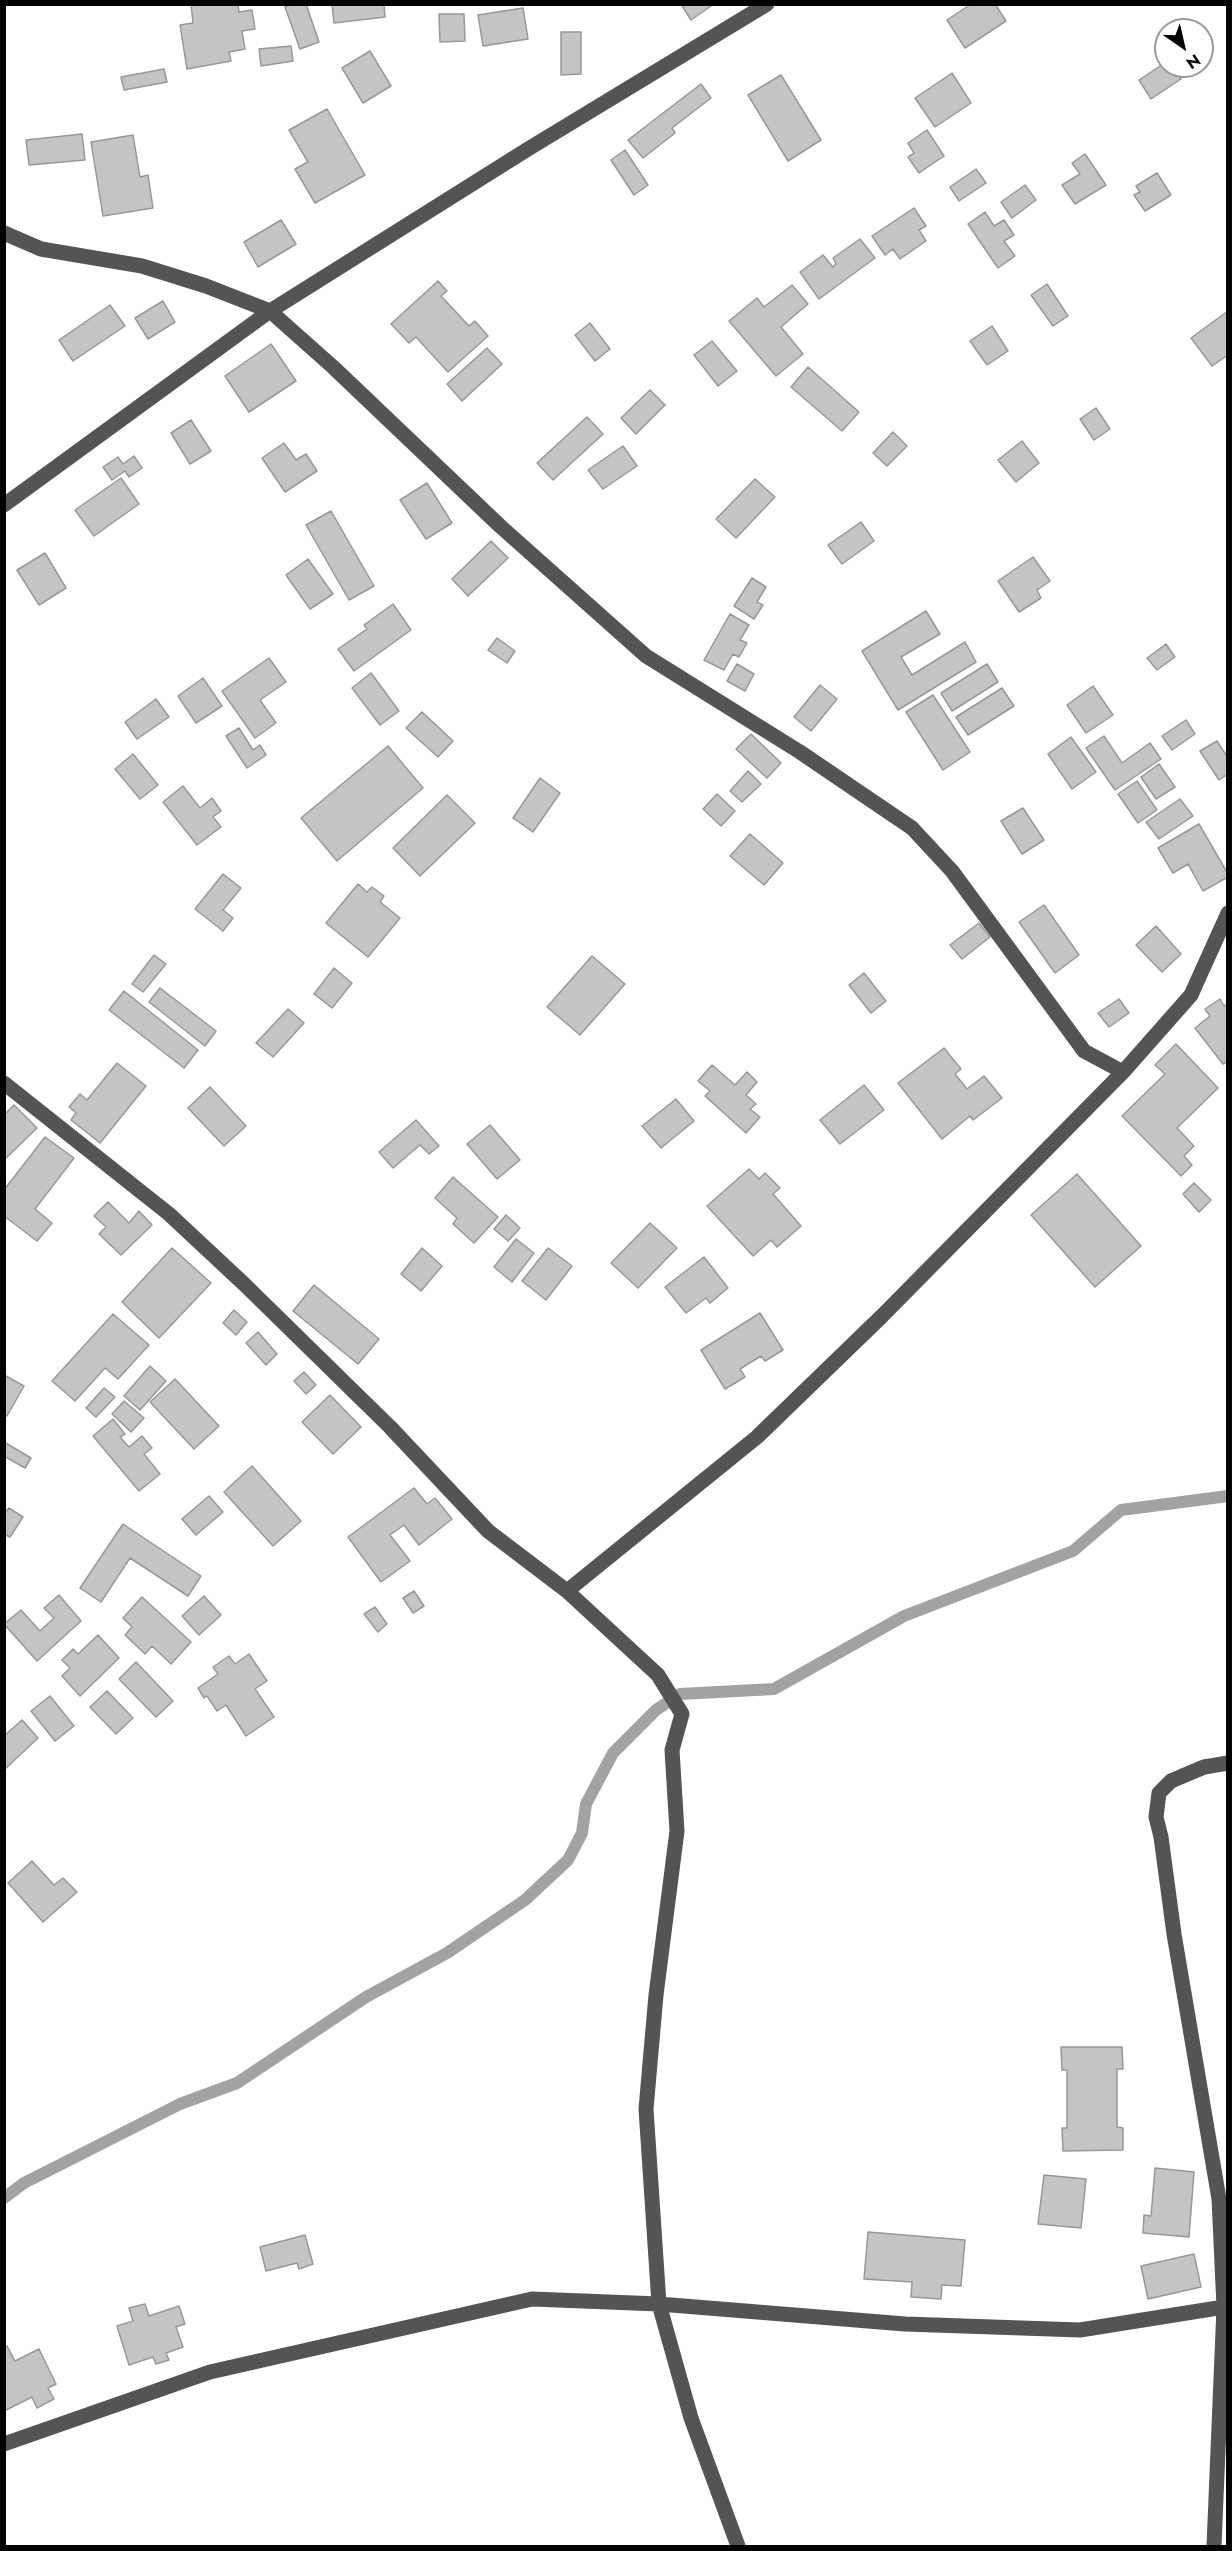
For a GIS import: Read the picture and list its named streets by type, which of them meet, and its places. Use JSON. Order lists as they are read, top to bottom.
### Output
{
  "north": "bottom right"
}
